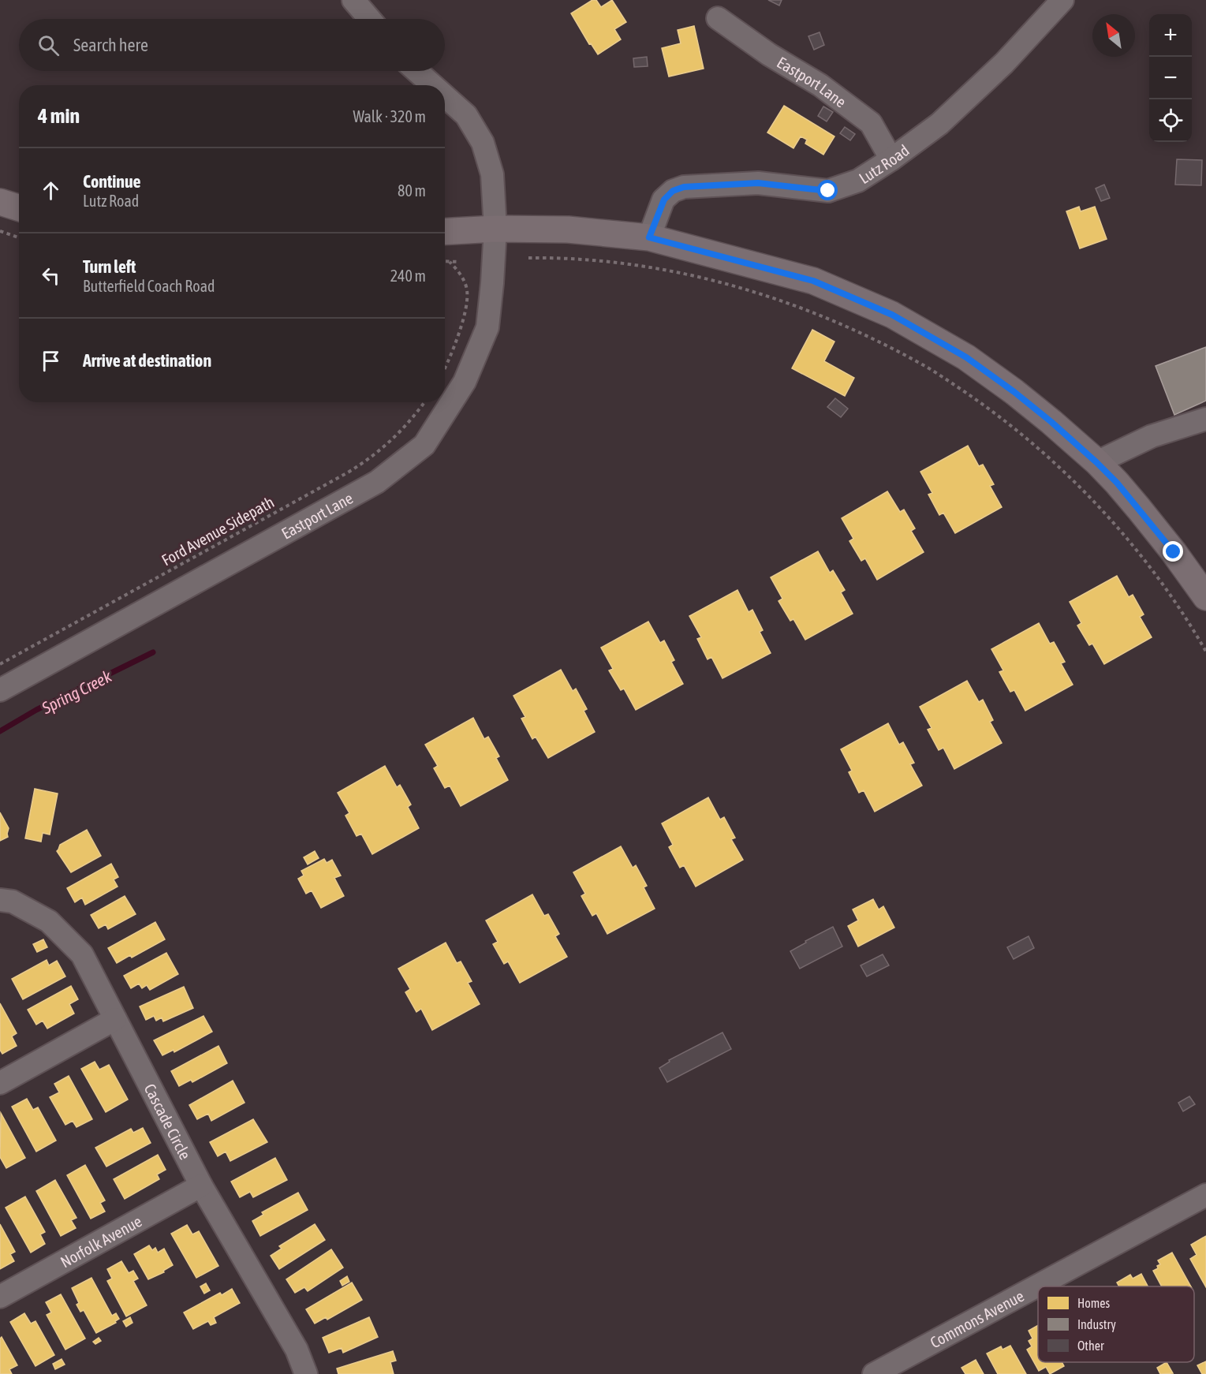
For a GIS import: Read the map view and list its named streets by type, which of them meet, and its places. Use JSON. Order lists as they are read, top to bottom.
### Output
{
  "streets": {
    "street": [
      "Eastport Lane",
      "Lutz Road",
      "Cascade Circle",
      "Norfolk Avenue",
      "Commons Avenue"
    ],
    "path": ["Ford Avenue Sidepath"]
  },
  "crossings": [
    ["Eastport Lane", "Lutz Road"],
    ["Cascade Circle", "Norfolk Avenue"]
  ],
  "water": ["Spring Creek"],
  "legend": ["Homes", "Industry", "Other"],
  "north": "top left",
  "page": {
    "map_buttons": ["+", "−"],
    "search": "Search here",
    "heading": ["4 min", "Walk · 320 m"],
    "list": [
      ["Continue", "Lutz Road", "80 m"],
      ["Turn left", "Butterfield Coach Road", "240 m"],
      "Arrive at destination"
    ]
  }
}
